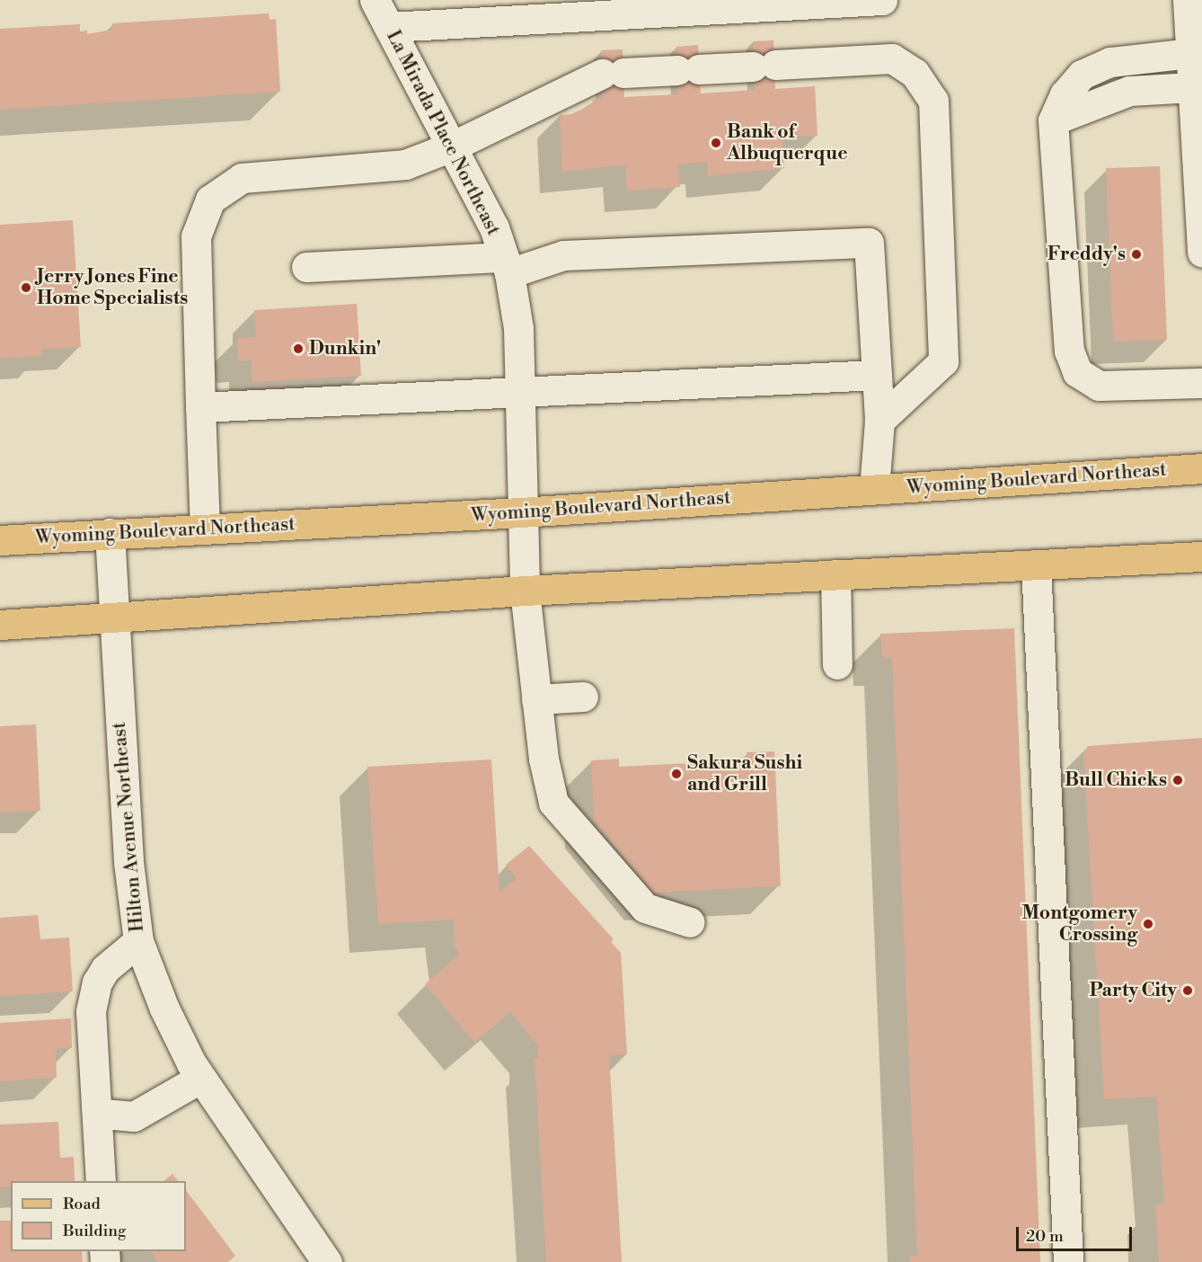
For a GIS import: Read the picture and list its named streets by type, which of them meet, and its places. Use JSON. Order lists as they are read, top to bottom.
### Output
{
  "streets": {
    "main road": ["Wyoming Boulevard Northeast"],
    "street": ["La Mirada Place Northeast", "Hilton Avenue Northeast"]
  },
  "crossings": [
    ["La Mirada Place Northeast", "Wyoming Boulevard Northeast"],
    ["Wyoming Boulevard Northeast", "Hilton Avenue Northeast"]
  ],
  "places": [
    "Bank of Albuquerque",
    "Freddy's",
    "Jerry Jones Fine Home Specialists",
    "Dunkin'",
    "Sakura Sushi and Grill",
    "Bull Chicks",
    "Montgomery Crossing",
    "Party City"
  ],
  "legend": ["Road", "Building"],
  "scale_bar": "20 m"
}
